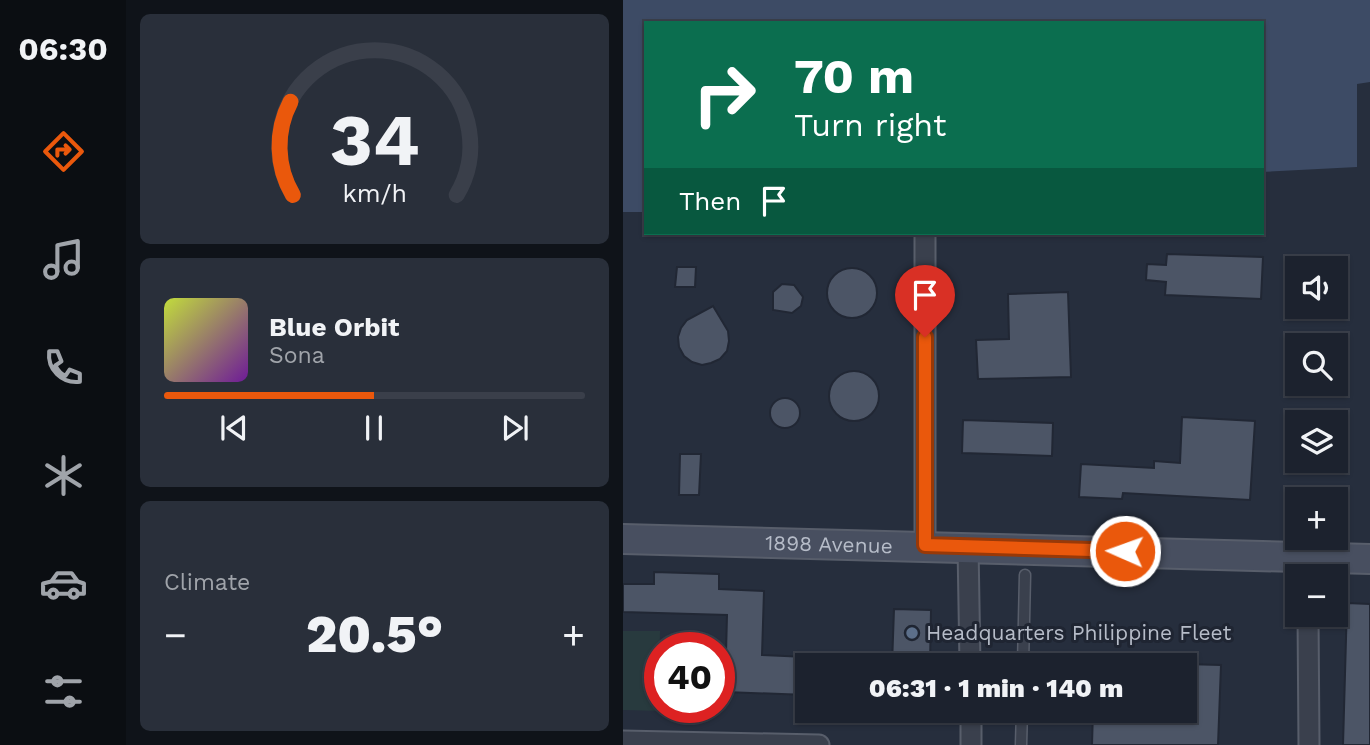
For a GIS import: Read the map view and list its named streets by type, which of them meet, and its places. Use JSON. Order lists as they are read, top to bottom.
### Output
{
  "streets": {
    "street": ["1898 Avenue"]
  },
  "places": ["Headquarters Philippine Fleet"],
  "page": {
    "tabs": "06:30",
    "turn": ["70 m", "Turn right"],
    "then": "Then",
    "map_buttons": ["+", "−"],
    "song": ["Blue Orbit", "Sona"],
    "tile": "Climate",
    "heat": ["−", "20.5°", "+"],
    "limit": "40",
    "trip": "06:31 · 1 min · 140 m",
    "gauge": ["34", "km/h"]
  }
}
